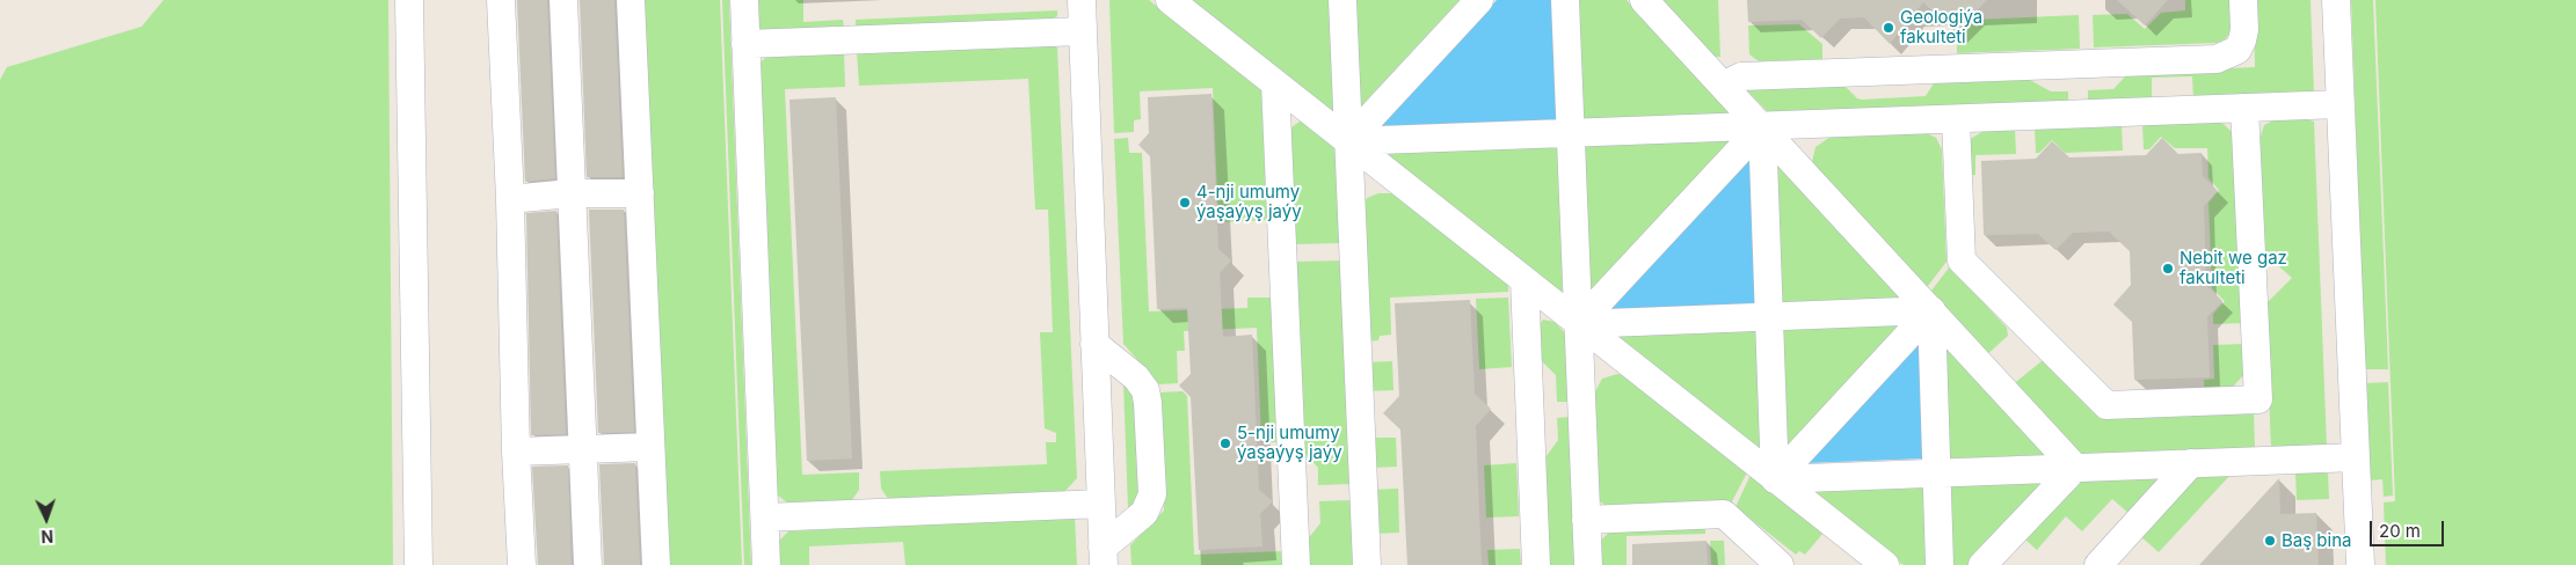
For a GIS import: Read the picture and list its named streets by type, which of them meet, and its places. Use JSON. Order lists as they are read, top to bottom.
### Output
{
  "places": [
    "Geologiýa fakulteti",
    "4-nji umumy ýaşaýyş jaýy",
    "Nebit we gaz fakulteti",
    "5-nji umumy ýaşaýyş jaýy",
    "Baş bina"
  ],
  "scale_bar": "20 m",
  "north": "bottom"
}
